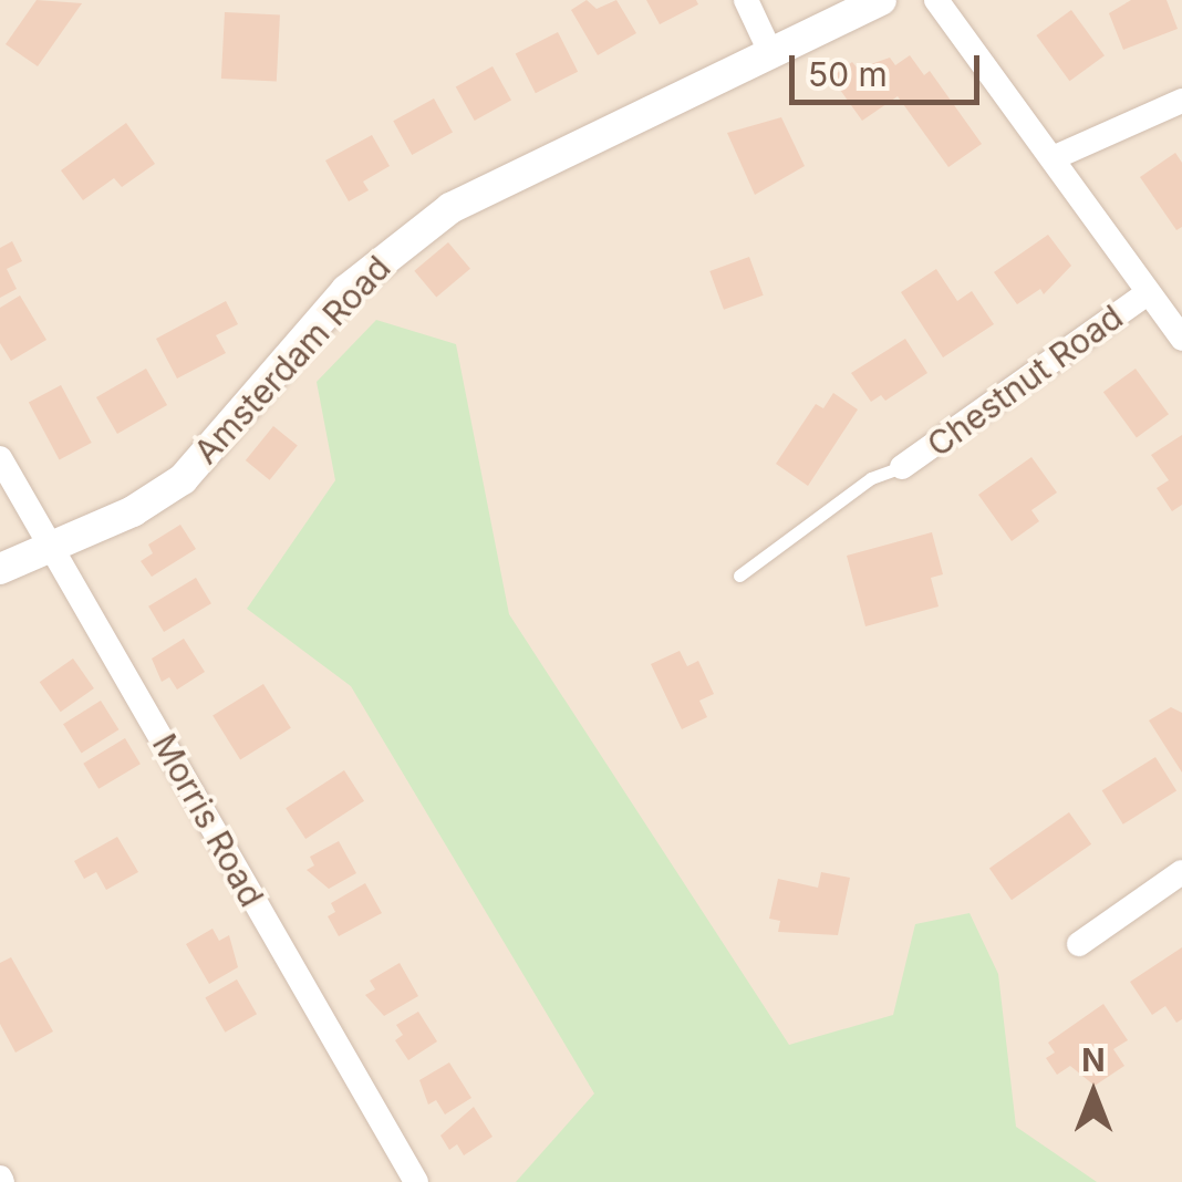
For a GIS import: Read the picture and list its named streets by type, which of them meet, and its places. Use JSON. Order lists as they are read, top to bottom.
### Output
{
  "streets": {
    "street": ["Amsterdam Road", "Chestnut Road", "Morris Road"]
  },
  "crossings": [
    ["Amsterdam Road", "Morris Road"]
  ],
  "scale_bar": "50 m",
  "north": "top"
}
